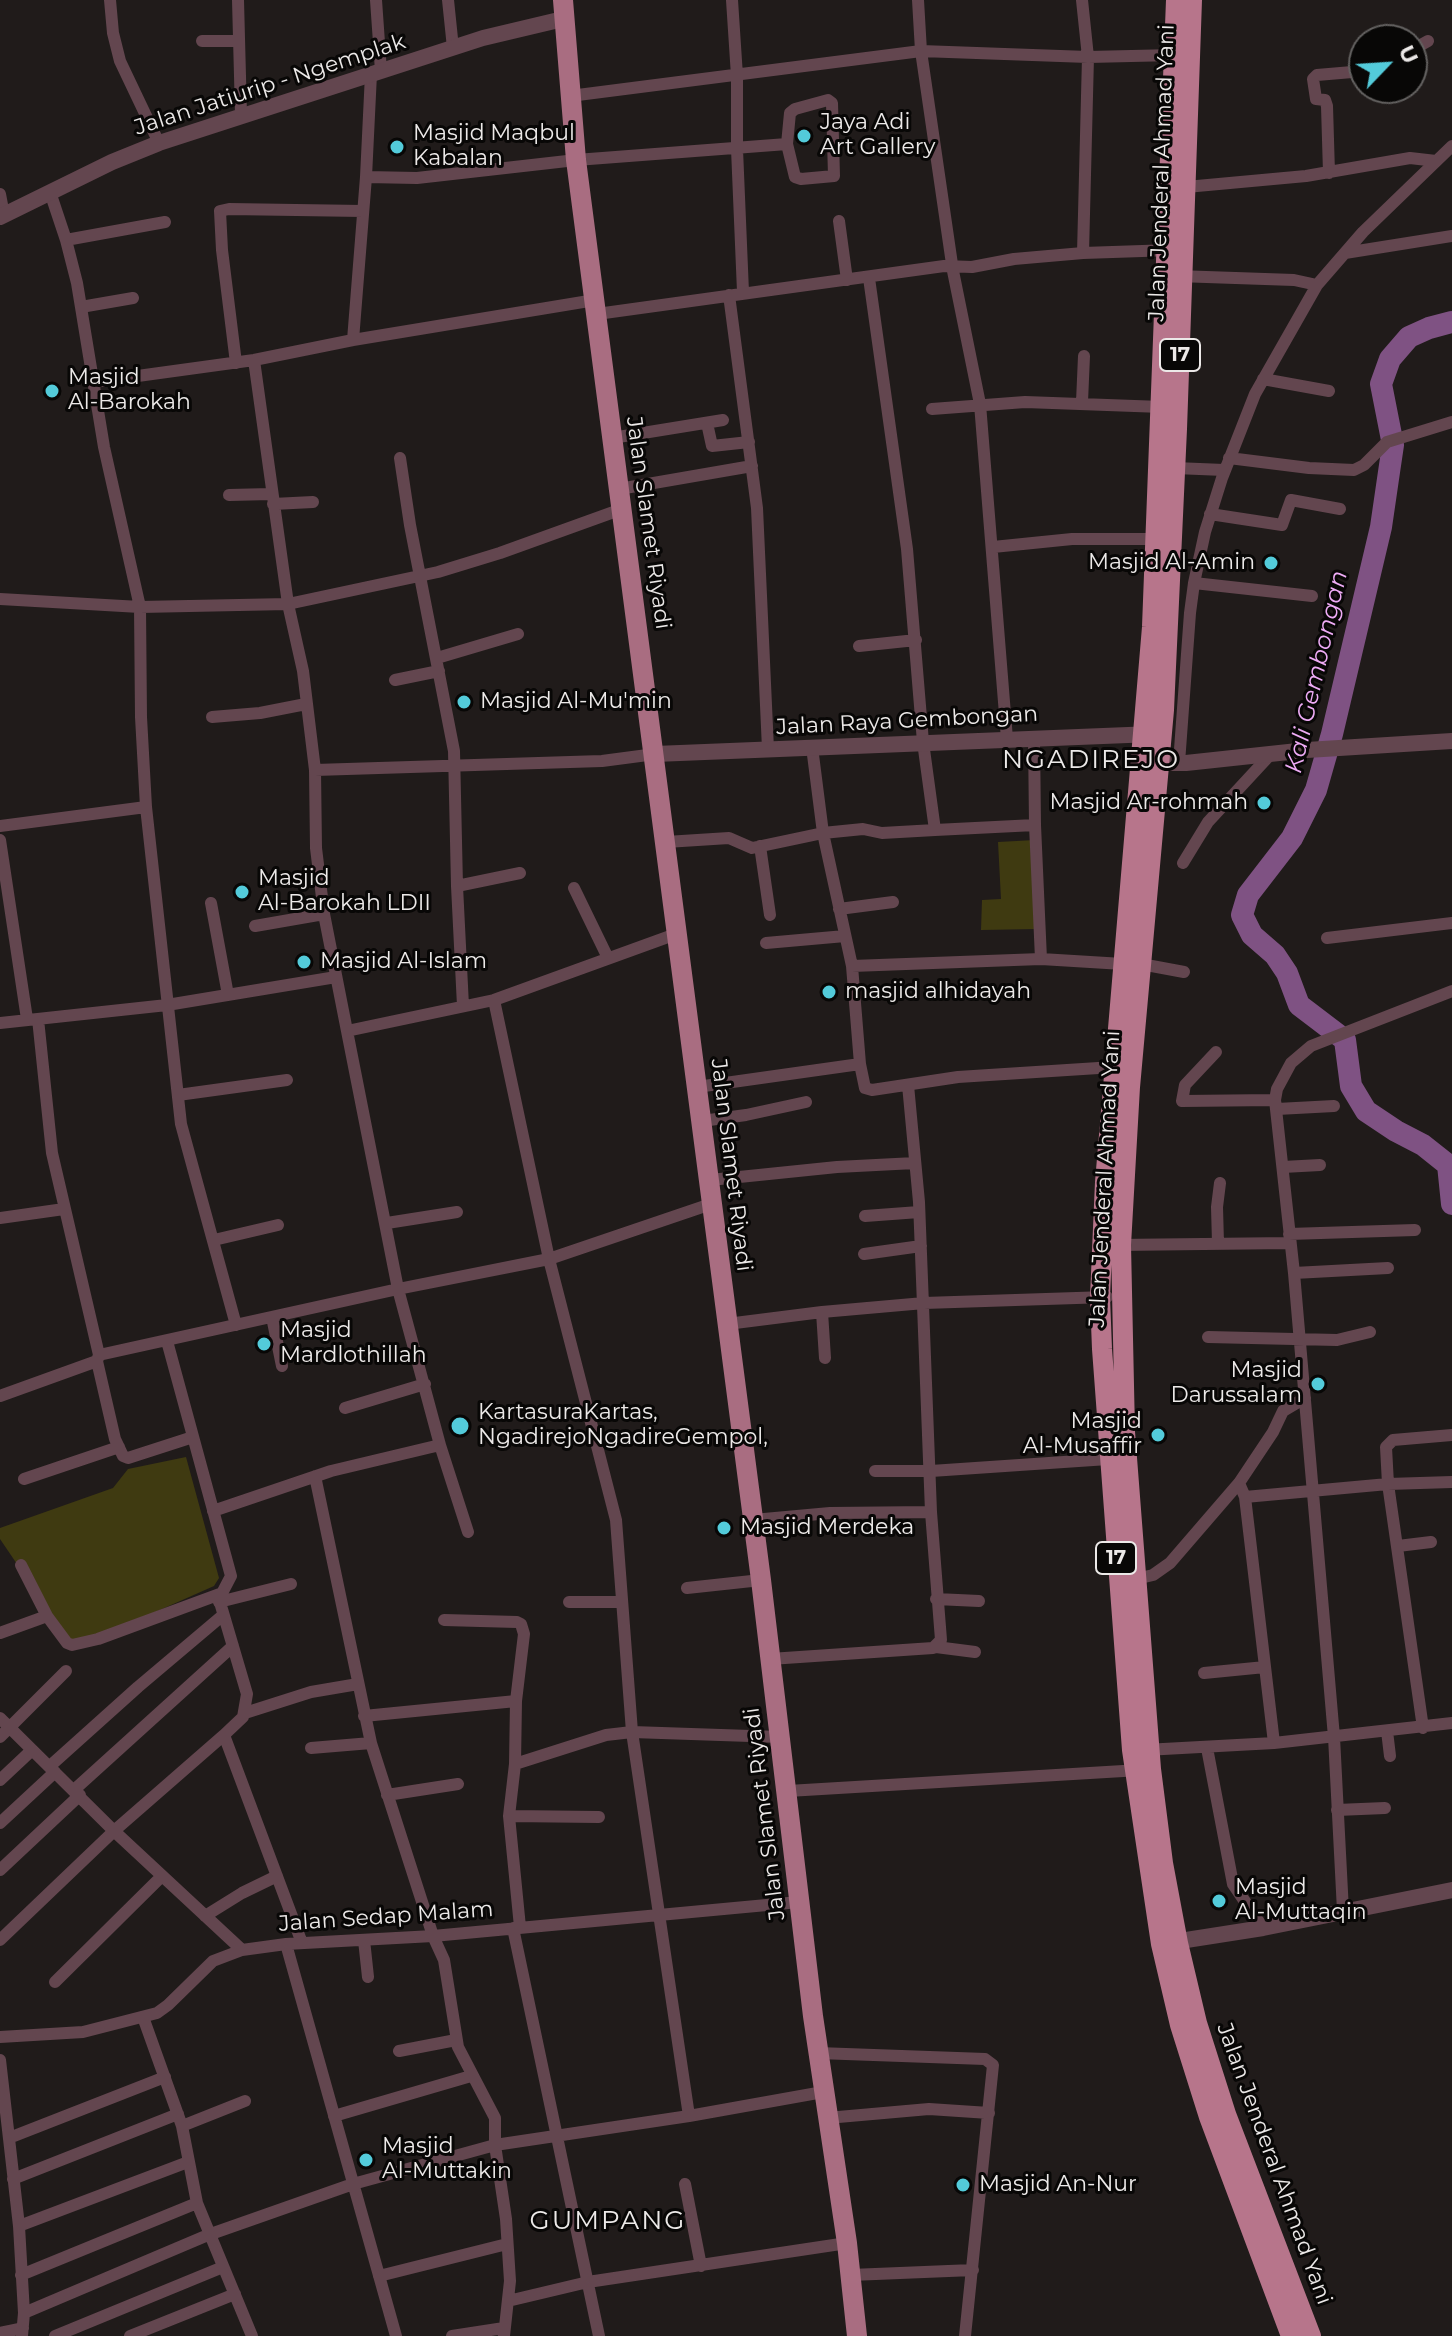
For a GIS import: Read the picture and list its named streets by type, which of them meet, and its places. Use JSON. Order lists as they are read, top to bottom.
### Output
{
  "streets": {
    "highway": ["Jalan Jenderal Ahmad Yani", "17"],
    "main road": ["Jalan Slamet Riyadi"],
    "street": ["Jalan Jatiurip - Ngemplak", "Jalan Raya Gembongan", "Jalan Sedap Malam"]
  },
  "crossings": [
    ["Jalan Jatiurip - Ngemplak", "Jalan Slamet Riyadi"],
    ["Jalan Jenderal Ahmad Yani", "Jalan Raya Gembongan"],
    ["Jalan Slamet Riyadi", "Jalan Raya Gembongan"],
    ["Jalan Slamet Riyadi", "Jalan Sedap Malam"]
  ],
  "districts": ["NGADIREJO", "GUMPANG"],
  "water": ["Kali Gembongan"],
  "places": [
    "Jaya Adi Art Gallery",
    "Masjid Maqbul Kabalan",
    "Masjid Al-Barokah",
    "Masjid Al-Amin",
    "Masjid Al-Mu'min",
    "Masjid Ar-rohmah",
    "Masjid Al-Barokah LDII",
    "Masjid Al-Islam",
    "masjid alhidayah",
    "Masjid Mardlothillah",
    "Masjid Darussalam",
    "KartasuraKartas, NgadirejoNgadireGempol,",
    "Masjid Al-Musaffir",
    "Masjid Merdeka",
    "Masjid Al-Muttaqin",
    "Masjid Al-Muttakin",
    "Masjid An-Nur"
  ],
  "north": "top right"
}
